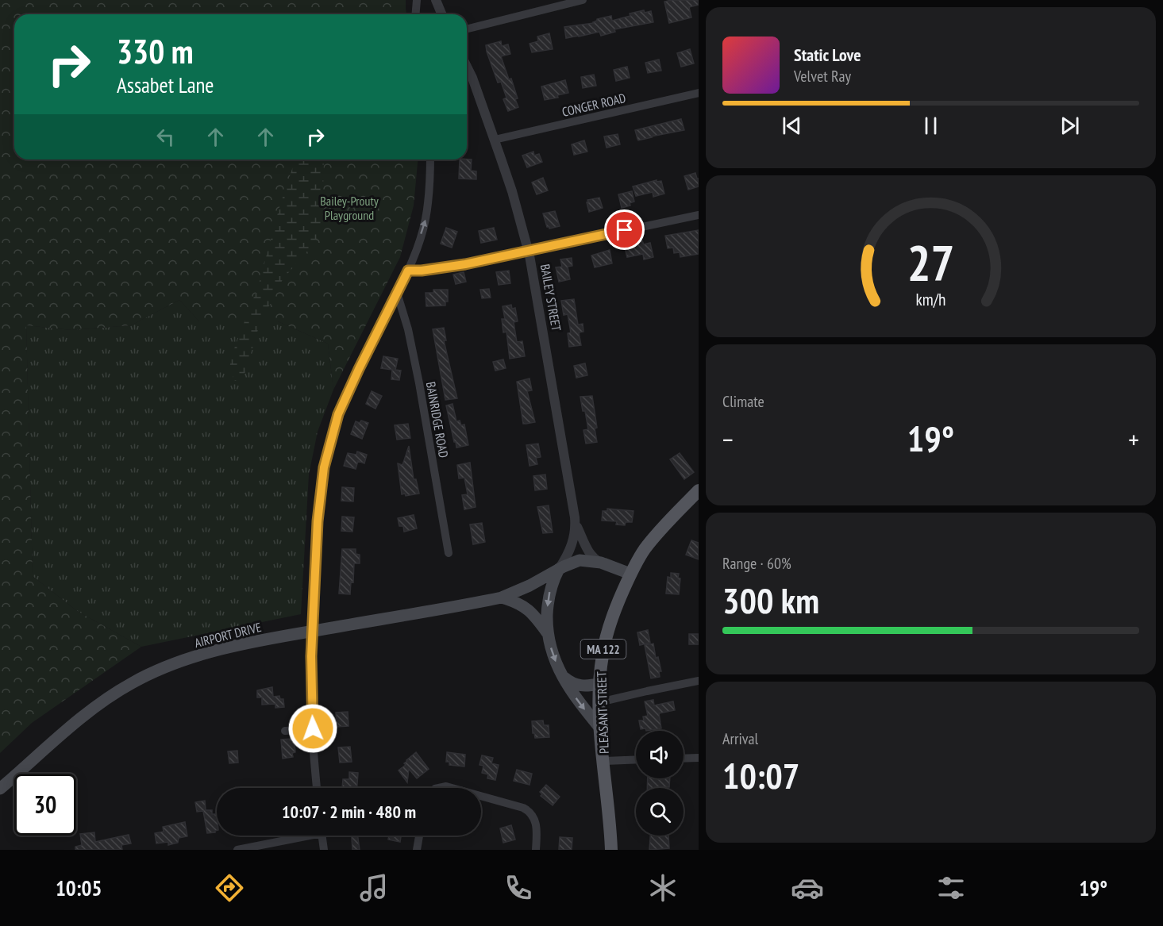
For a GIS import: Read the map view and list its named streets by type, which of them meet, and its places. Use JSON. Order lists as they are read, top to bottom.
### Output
{
  "streets": {
    "main road": [
      "BAILEY STREET",
      "AIRPORT DRIVE",
      "MA 122",
      "PLEASANT STREET"
    ],
    "street": ["CONGER ROAD", "BAINRIDGE ROAD"]
  },
  "crossings": [
    ["CONGER ROAD", "BAILEY STREET"],
    ["BAILEY STREET", "AIRPORT DRIVE"],
    ["BAILEY STREET", "PLEASANT STREET"]
  ],
  "parks": ["Bailey-Prouty Playground"],
  "page": {
    "turn": ["330 m", "Assabet Lane"],
    "song": ["Static Love", "Velvet Ray"],
    "tile": [
      "Climate",
      ["Range · 60%", "300 km"],
      ["Arrival", "10:07"]
    ],
    "heat": ["−", "19°", "+"],
    "limit": "30",
    "trip": "10:07 · 2 min · 480 m",
    "tabs": ["10:05", "19°"],
    "gauge": ["27", "km/h"]
  }
}
